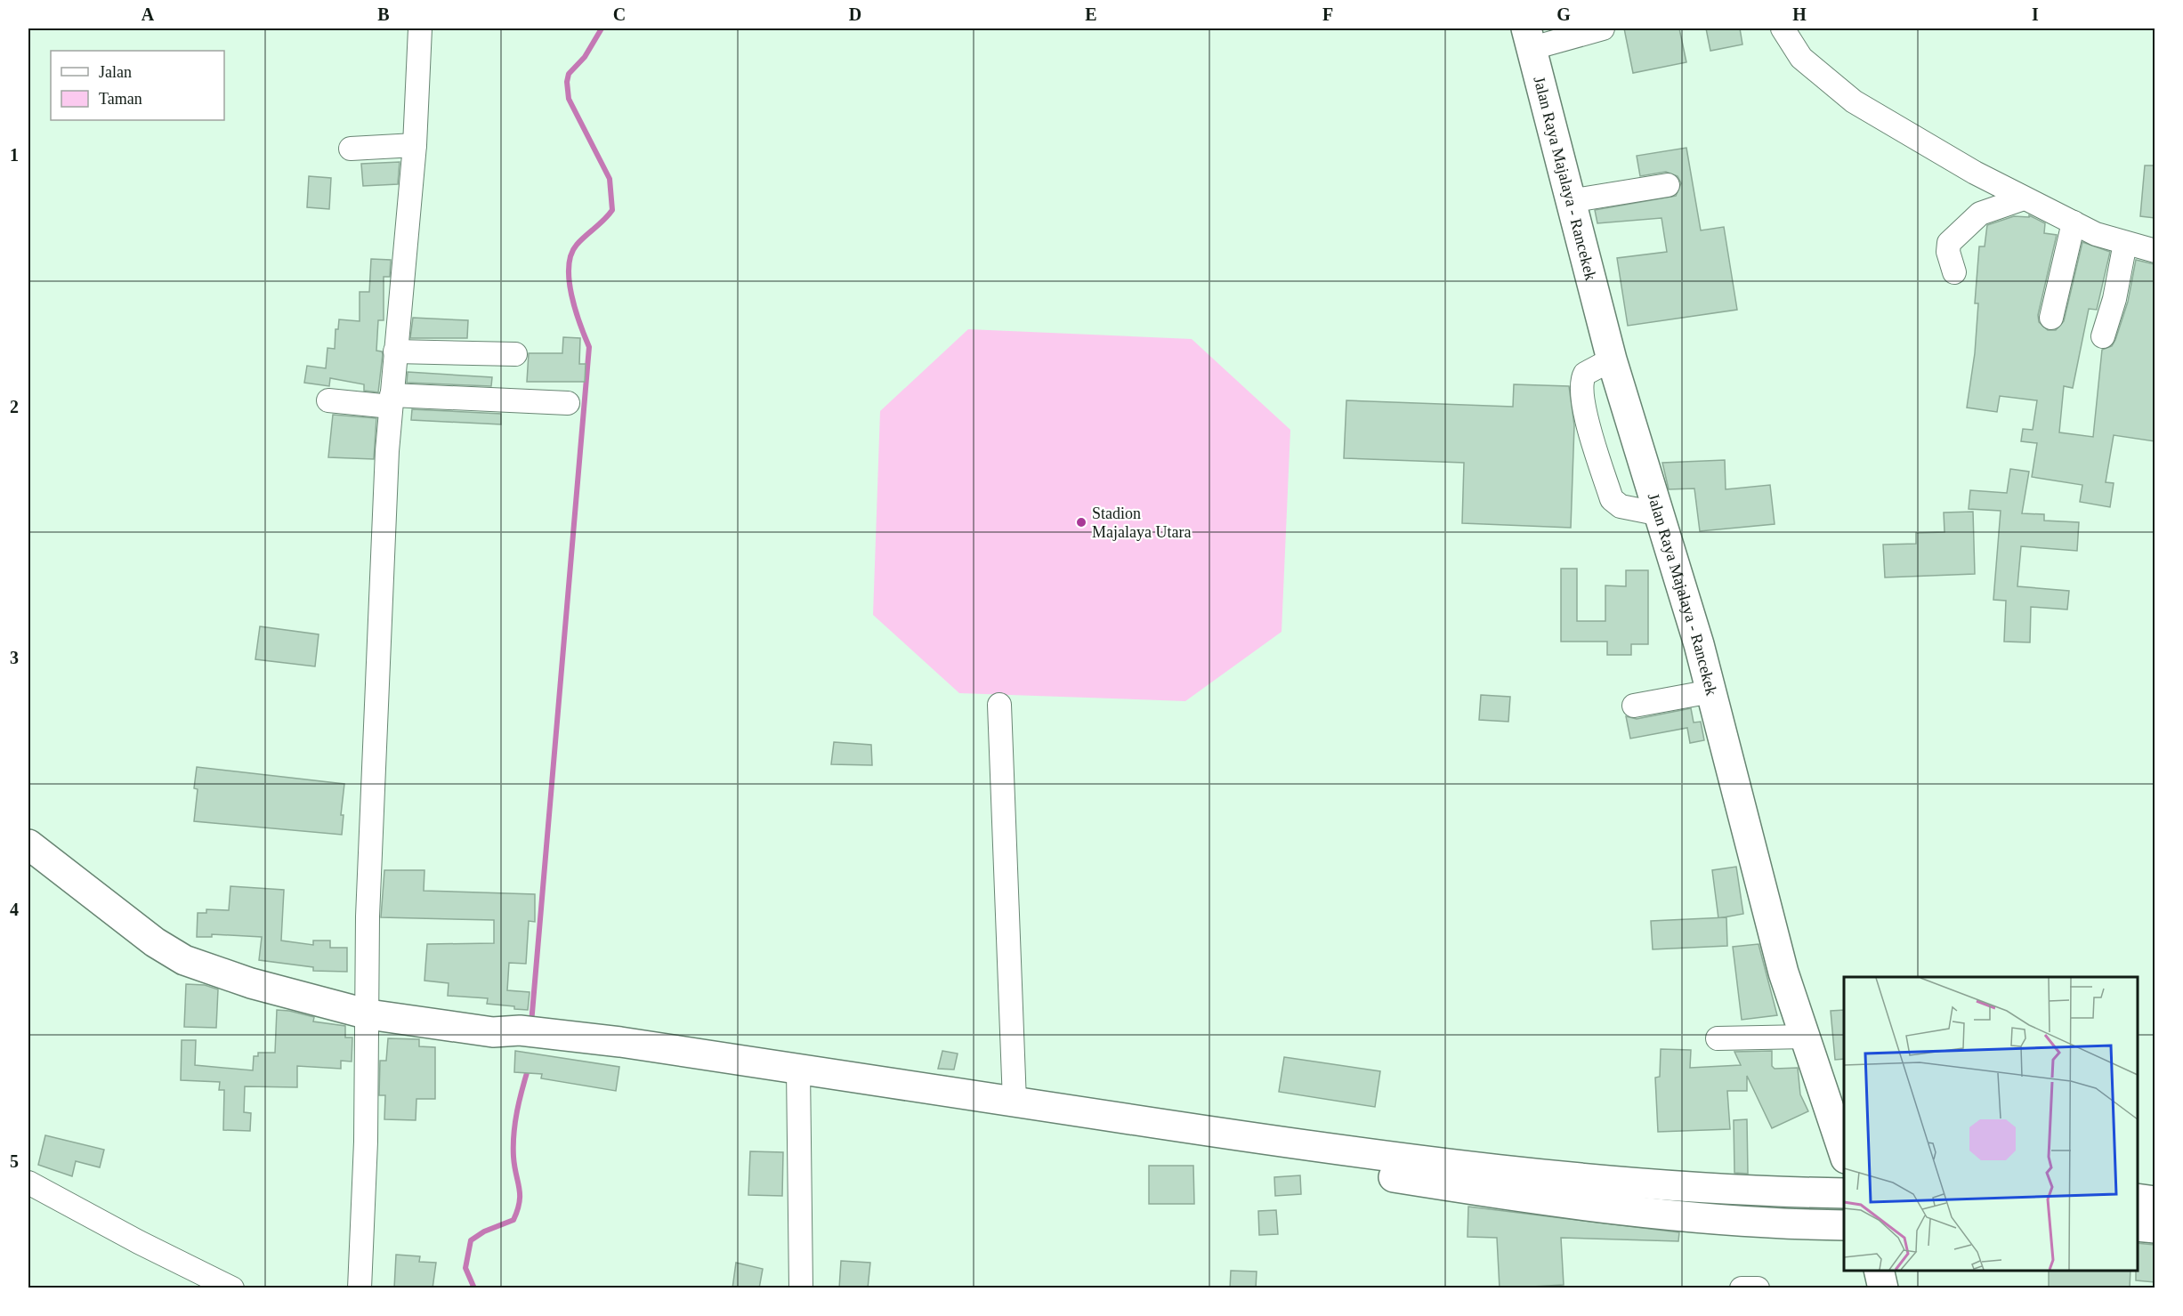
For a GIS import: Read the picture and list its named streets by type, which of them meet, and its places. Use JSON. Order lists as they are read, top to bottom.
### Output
{
  "streets": {
    "main road": ["Jalan Raya Majalaya - Rancekek"]
  },
  "places": ["Stadion Majalaya Utara"],
  "legend": ["Jalan", "Taman"],
  "grid": {
    "columns": [
      "A",
      "B",
      "C",
      "D",
      "E",
      "F",
      "G",
      "H",
      "I"
    ],
    "rows": [
      "1",
      "2",
      "3",
      "4",
      "5"
    ]
  }
}
